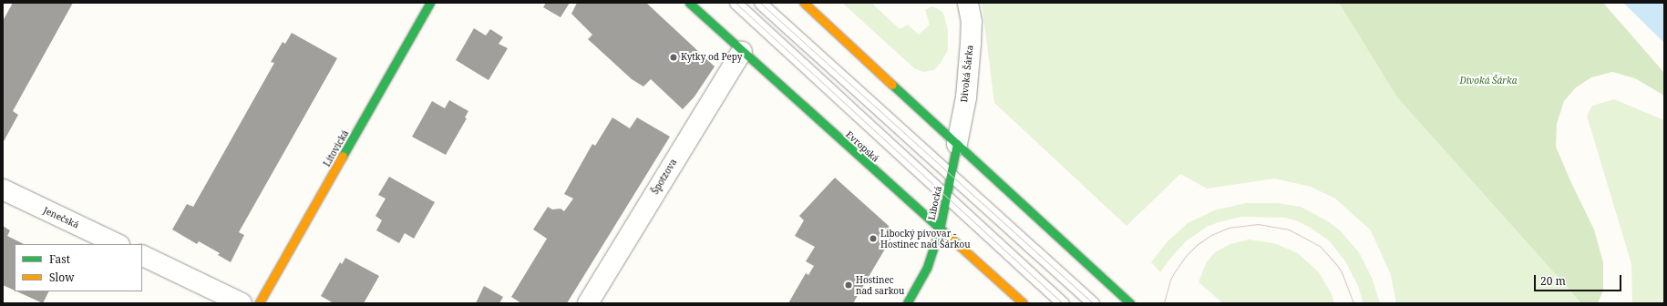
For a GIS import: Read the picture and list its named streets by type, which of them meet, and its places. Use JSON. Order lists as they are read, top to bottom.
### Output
{
  "streets": {
    "main road": ["Evropská", "Litovická", "Libocká"],
    "street": ["Divoká Šárka", "Špotzova", "Jenečská"]
  },
  "crossings": [
    ["Divoká Šárka", "Libocká"],
    ["Evropská", "Špotzova"],
    ["Evropská", "Libocká"]
  ],
  "parks": ["Divoká Šárka"],
  "places": ["Kytky od Pepy", "Libocký pivovar - Hostinec nad Šárkou", "Hostinec nad sarkou"],
  "legend": ["Fast", "Slow"],
  "scale_bar": "20 m"
}
